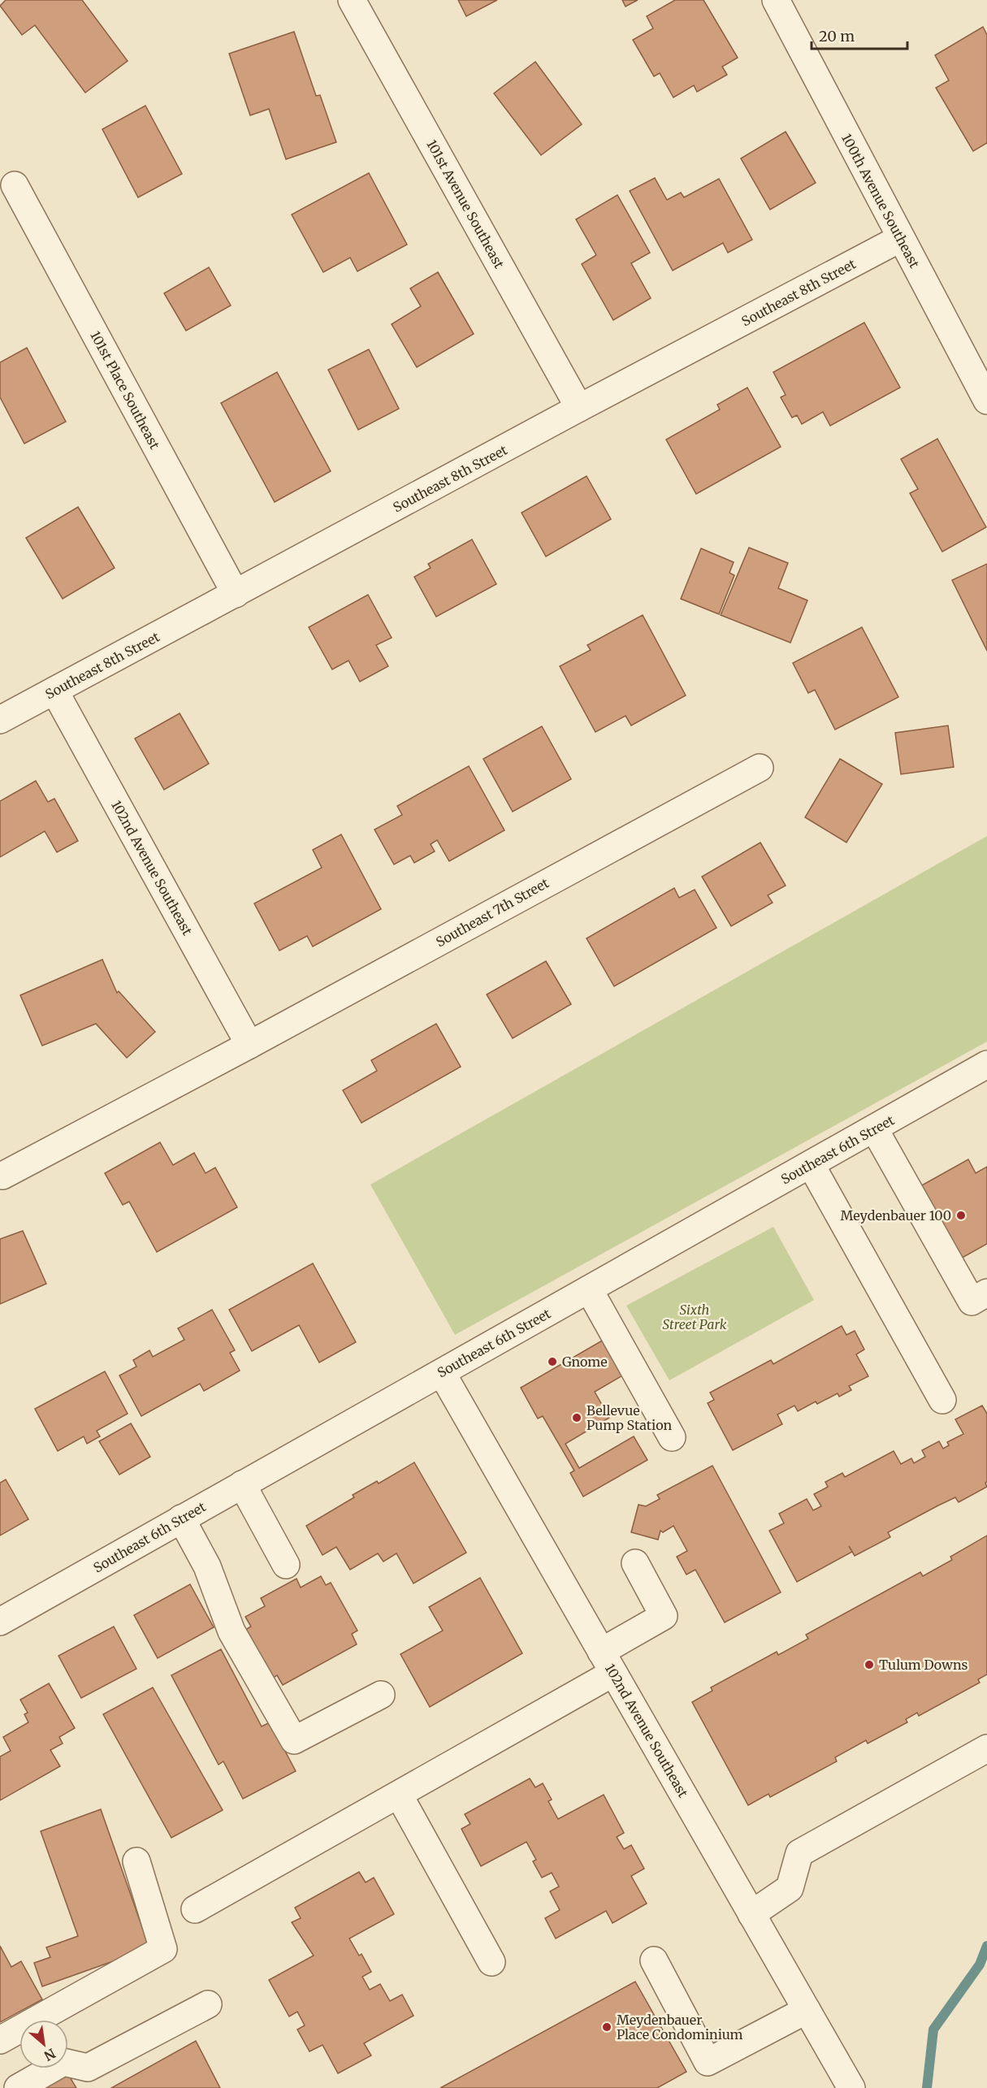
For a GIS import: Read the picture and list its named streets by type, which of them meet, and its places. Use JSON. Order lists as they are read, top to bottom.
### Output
{
  "streets": {
    "street": [
      "100th Avenue Southeast",
      "101st Avenue Southeast",
      "Southeast 8th Street",
      "101st Place Southeast",
      "102nd Avenue Southeast",
      "Southeast 7th Street",
      "Southeast 6th Street"
    ]
  },
  "crossings": [
    ["100th Avenue Southeast", "Southeast 8th Street"],
    ["101st Avenue Southeast", "Southeast 8th Street"],
    ["Southeast 8th Street", "101st Place Southeast"],
    ["Southeast 8th Street", "102nd Avenue Southeast"],
    ["102nd Avenue Southeast", "Southeast 7th Street"],
    ["102nd Avenue Southeast", "Southeast 6th Street"]
  ],
  "parks": ["Sixth Street Park"],
  "places": [
    "Meydenbauer 100",
    "Gnome",
    "Bellevue Pump Station",
    "Tulum Downs",
    "Meydenbauer Place Condominium"
  ],
  "scale_bar": "20 m",
  "north": "bottom right"
}
